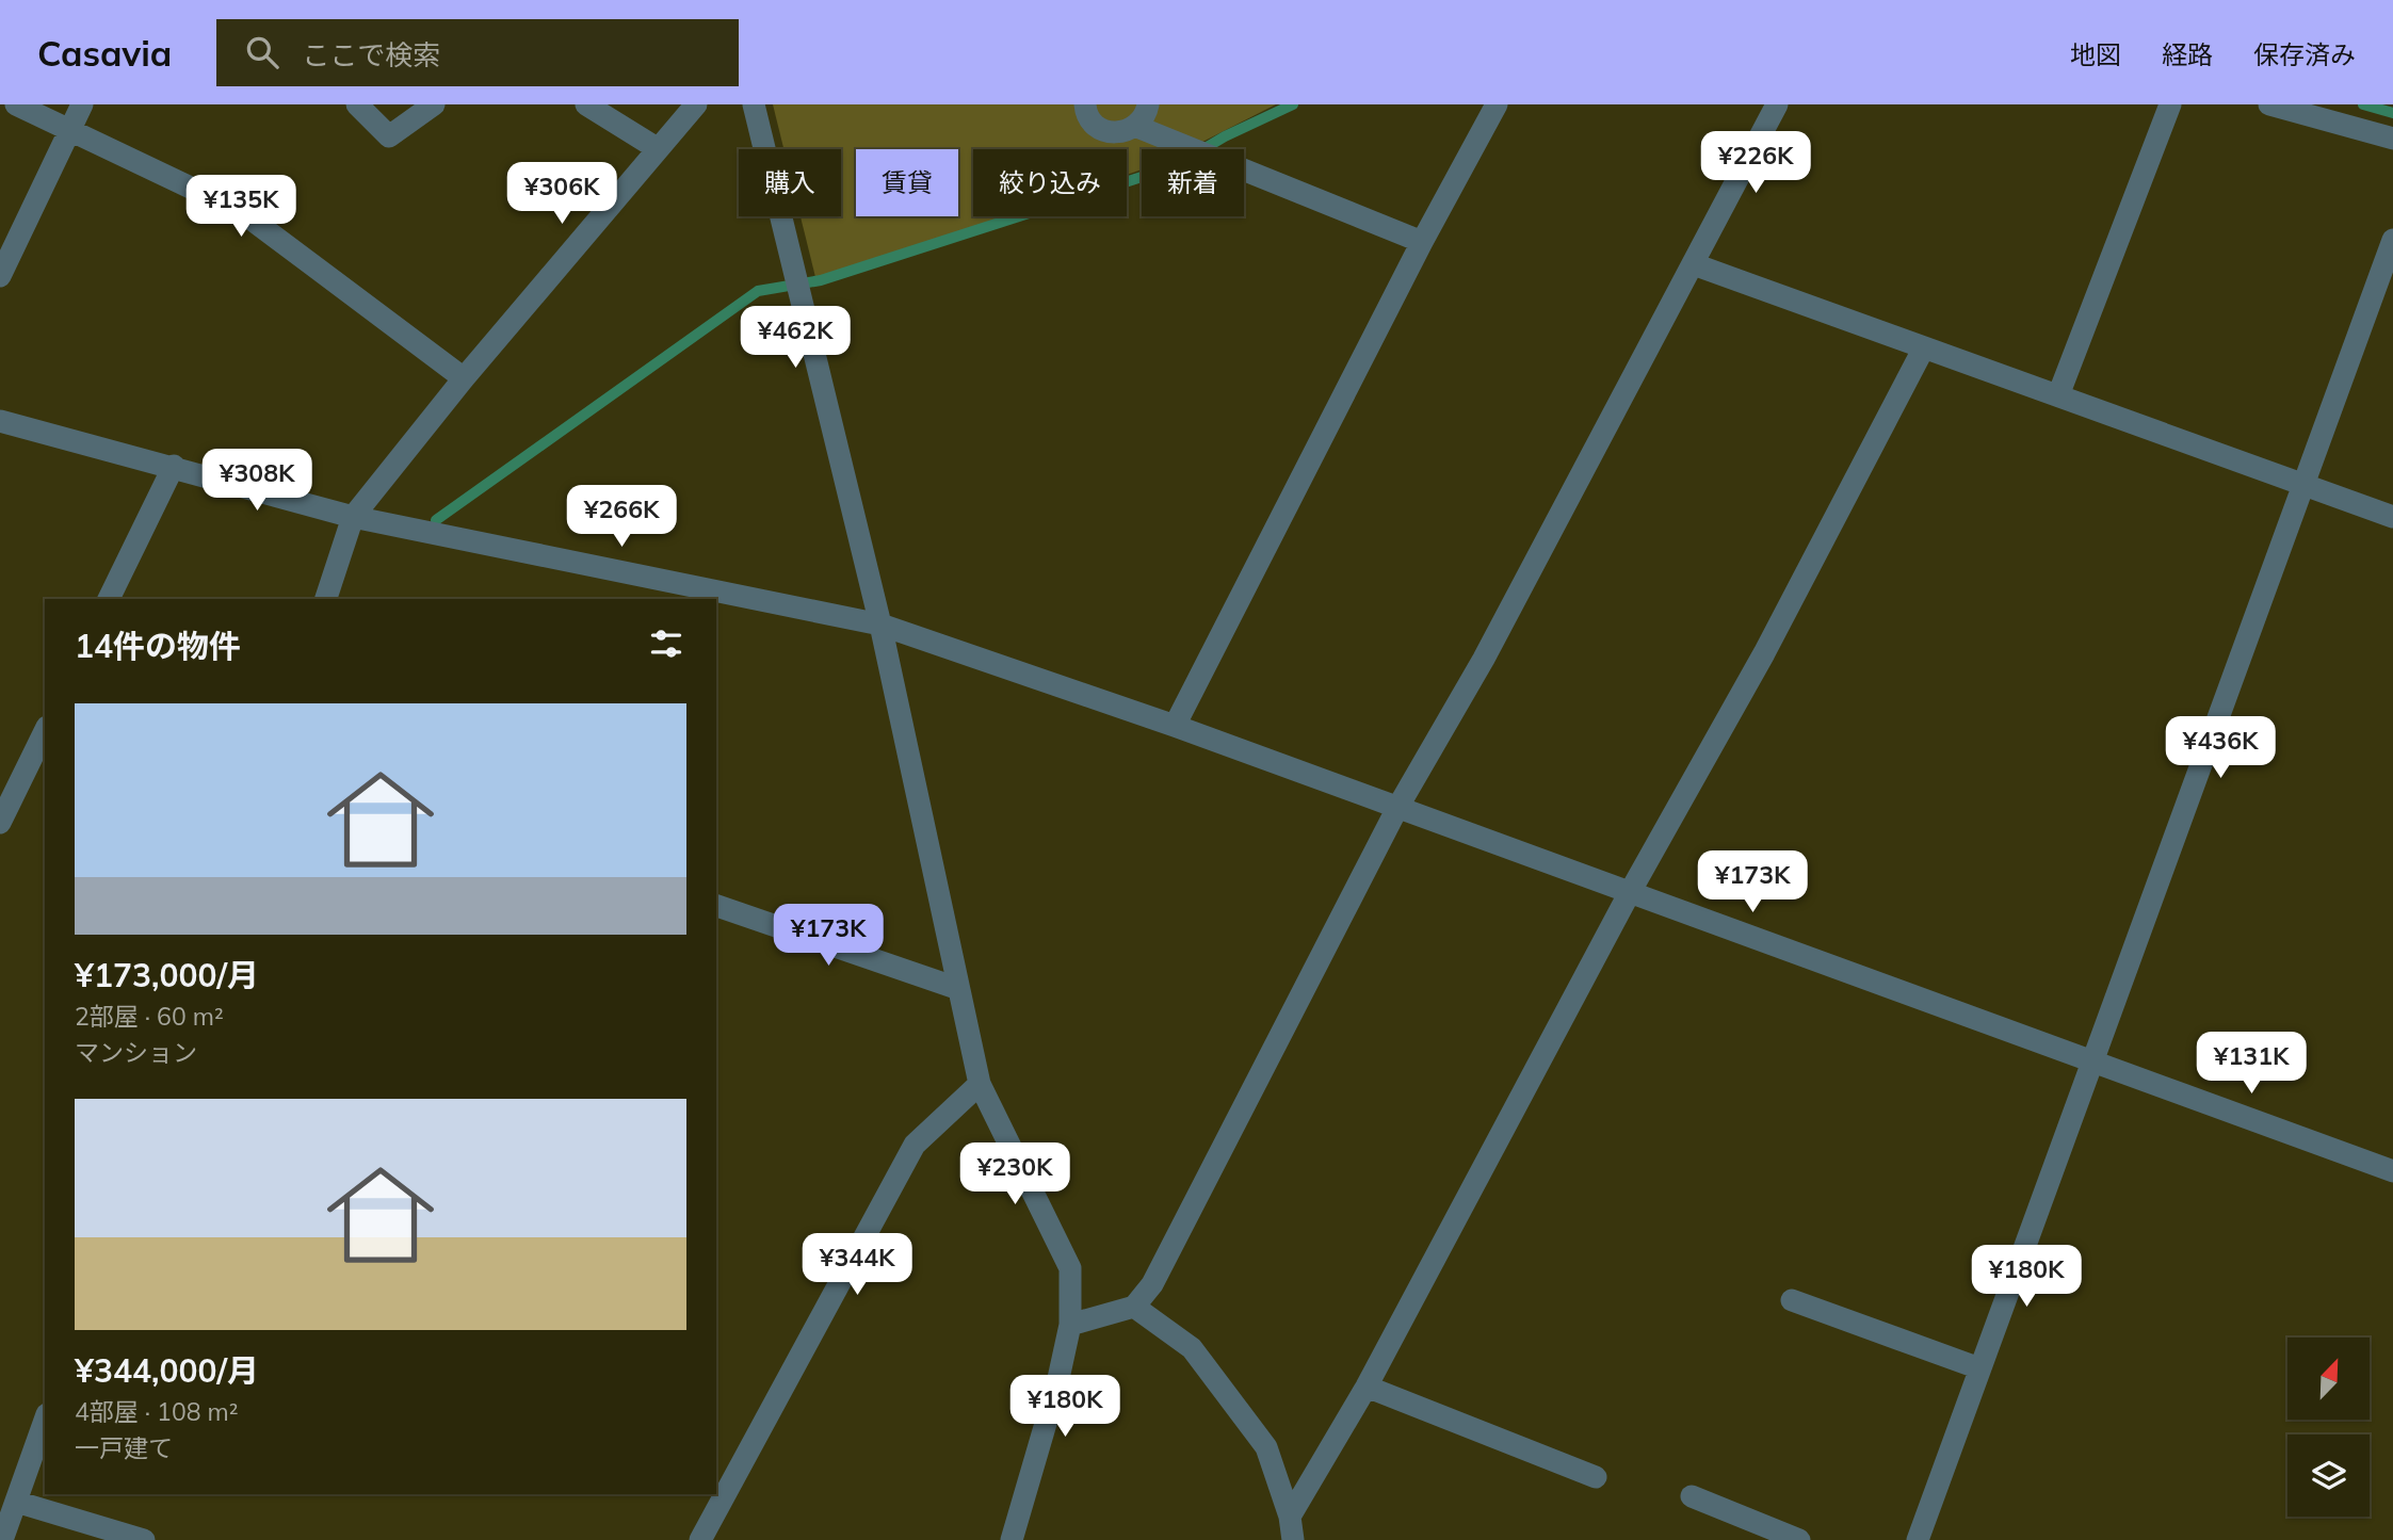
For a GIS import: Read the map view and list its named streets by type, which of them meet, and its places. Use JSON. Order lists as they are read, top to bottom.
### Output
{
  "north": "top right",
  "page": {
    "header": "Casavia",
    "search": "ここで検索",
    "nav": ["地図", "経路", "保存済み"],
    "price": [
      "¥226K",
      "¥306K",
      "¥135K",
      "¥462K",
      "¥308K",
      "¥266K",
      "¥436K",
      "¥173K",
      "¥173K",
      "¥131K",
      "¥230K",
      "¥344K",
      "¥180K",
      "¥180K"
    ],
    "chip": [
      "購入",
      "賃貸",
      "絞り込み",
      "新着"
    ],
    "heading": "14件の物件",
    "list": [
      {
        "name": "¥173,000/月",
        "note": "2部屋 · 60 m² · マンション"
      },
      {
        "name": "¥344,000/月",
        "note": "4部屋 · 108 m² · 一戸建て"
      }
    ]
  }
}
